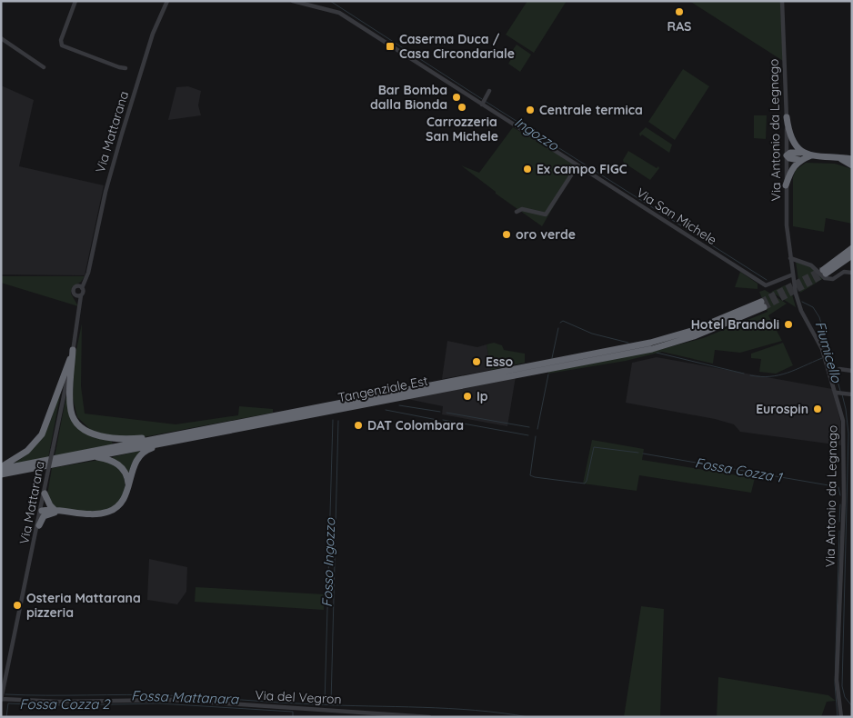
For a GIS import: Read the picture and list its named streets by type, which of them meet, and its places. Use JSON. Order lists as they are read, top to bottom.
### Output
{
  "streets": {
    "highway": ["Tangenziale Est"],
    "street": [
      "Via Antonio da Legnago",
      "Via Mattarana",
      "Via San Michele",
      "Via del Vegron"
    ]
  },
  "crossings": [
    ["Via Antonio da Legnago", "Via San Michele"],
    ["Via Mattarana", "Via del Vegron"]
  ],
  "water": [
    "Ingozzo",
    "Fiumicello",
    "Fossa Cozza 1",
    "Fosso Ingozzo",
    "Fossa Mattanara",
    "Fossa Cozza 2"
  ],
  "places": {
    "other": [
      "RAS",
      "Bar Bomba dalla Bionda",
      "Carrozzeria San Michele",
      "Centrale termica",
      "Ex campo FIGC",
      "oro verde",
      "Hotel Brandoli",
      "Esso",
      "Ip",
      "Eurospin",
      "DAT Colombara",
      "Osteria Mattarana pizzeria"
    ],
    "transit": ["Caserma Duca / Casa Circondariale"]
  }
}
